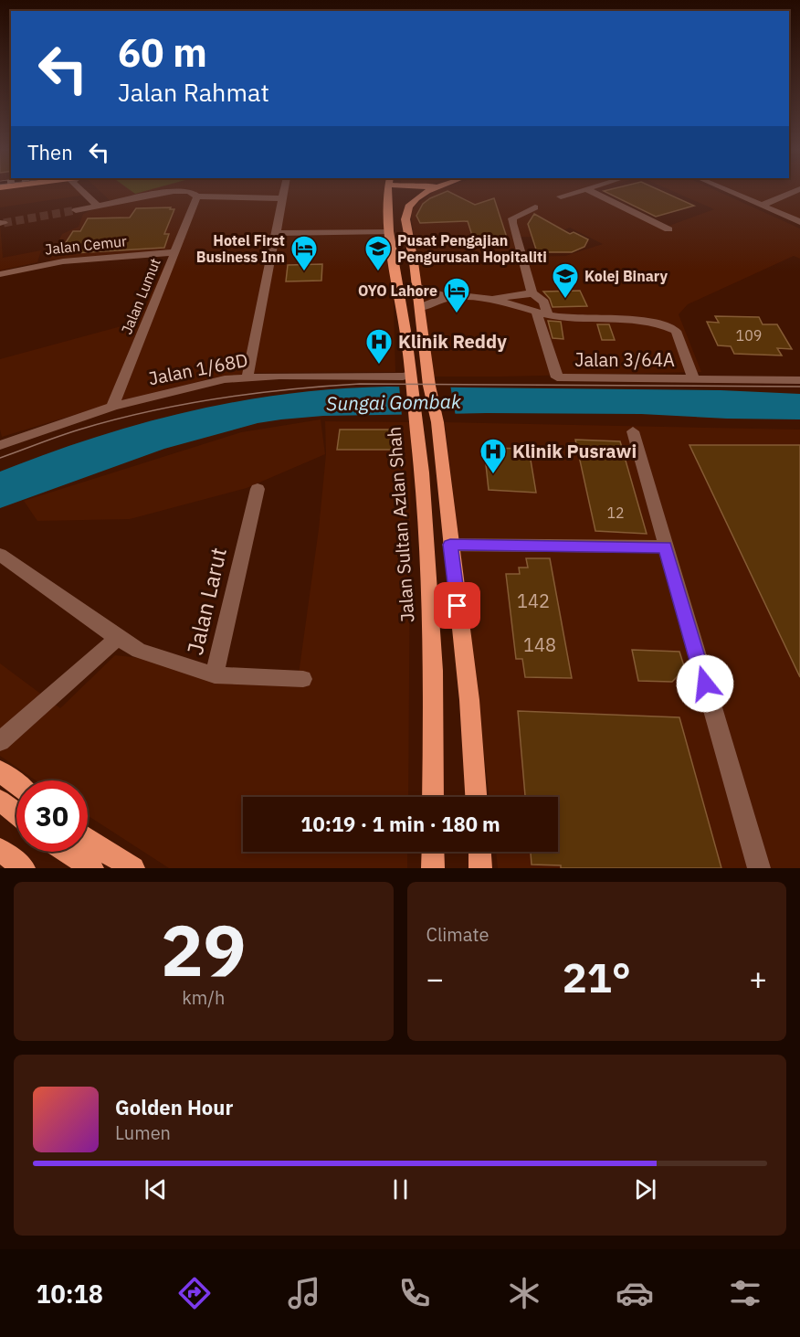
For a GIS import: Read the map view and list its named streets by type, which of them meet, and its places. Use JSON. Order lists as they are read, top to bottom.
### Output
{
  "streets": {
    "main road": ["Jalan Sultan Azlan Shah"],
    "street": [
      "Jalan Cemur",
      "Jalan Lumut",
      "Jalan 3/64A",
      "Jalan 1/68D",
      "Jalan Larut"
    ]
  },
  "crossings": [
    ["Jalan Cemur", "Jalan Lumut"],
    ["Jalan Lumut", "Jalan 1/68D"],
    ["Jalan 1/68D", "Jalan Sultan Azlan Shah"]
  ],
  "water": ["Sungai Gombak"],
  "places": {
    "hotel": ["Hotel First Business Inn", "OYO Lahore"],
    "school or university": ["Pusat Pengajian Pengurusan Hopitaliti", "Kolej Binary"],
    "hospital": ["Klinik Reddy", "Klinik Pusrawi"]
  },
  "house_numbers": [
    "109",
    "12",
    "142",
    "148"
  ],
  "page": {
    "turn": ["60 m", "Jalan Rahmat"],
    "then": "Then",
    "limit": "30",
    "trip": "10:19 · 1 min · 180 m",
    "tile": [
      ["29", "km/h"],
      "Climate"
    ],
    "heat": ["−", "21°", "+"],
    "song": ["Golden Hour", "Lumen"],
    "tabs": "10:18"
  }
}
